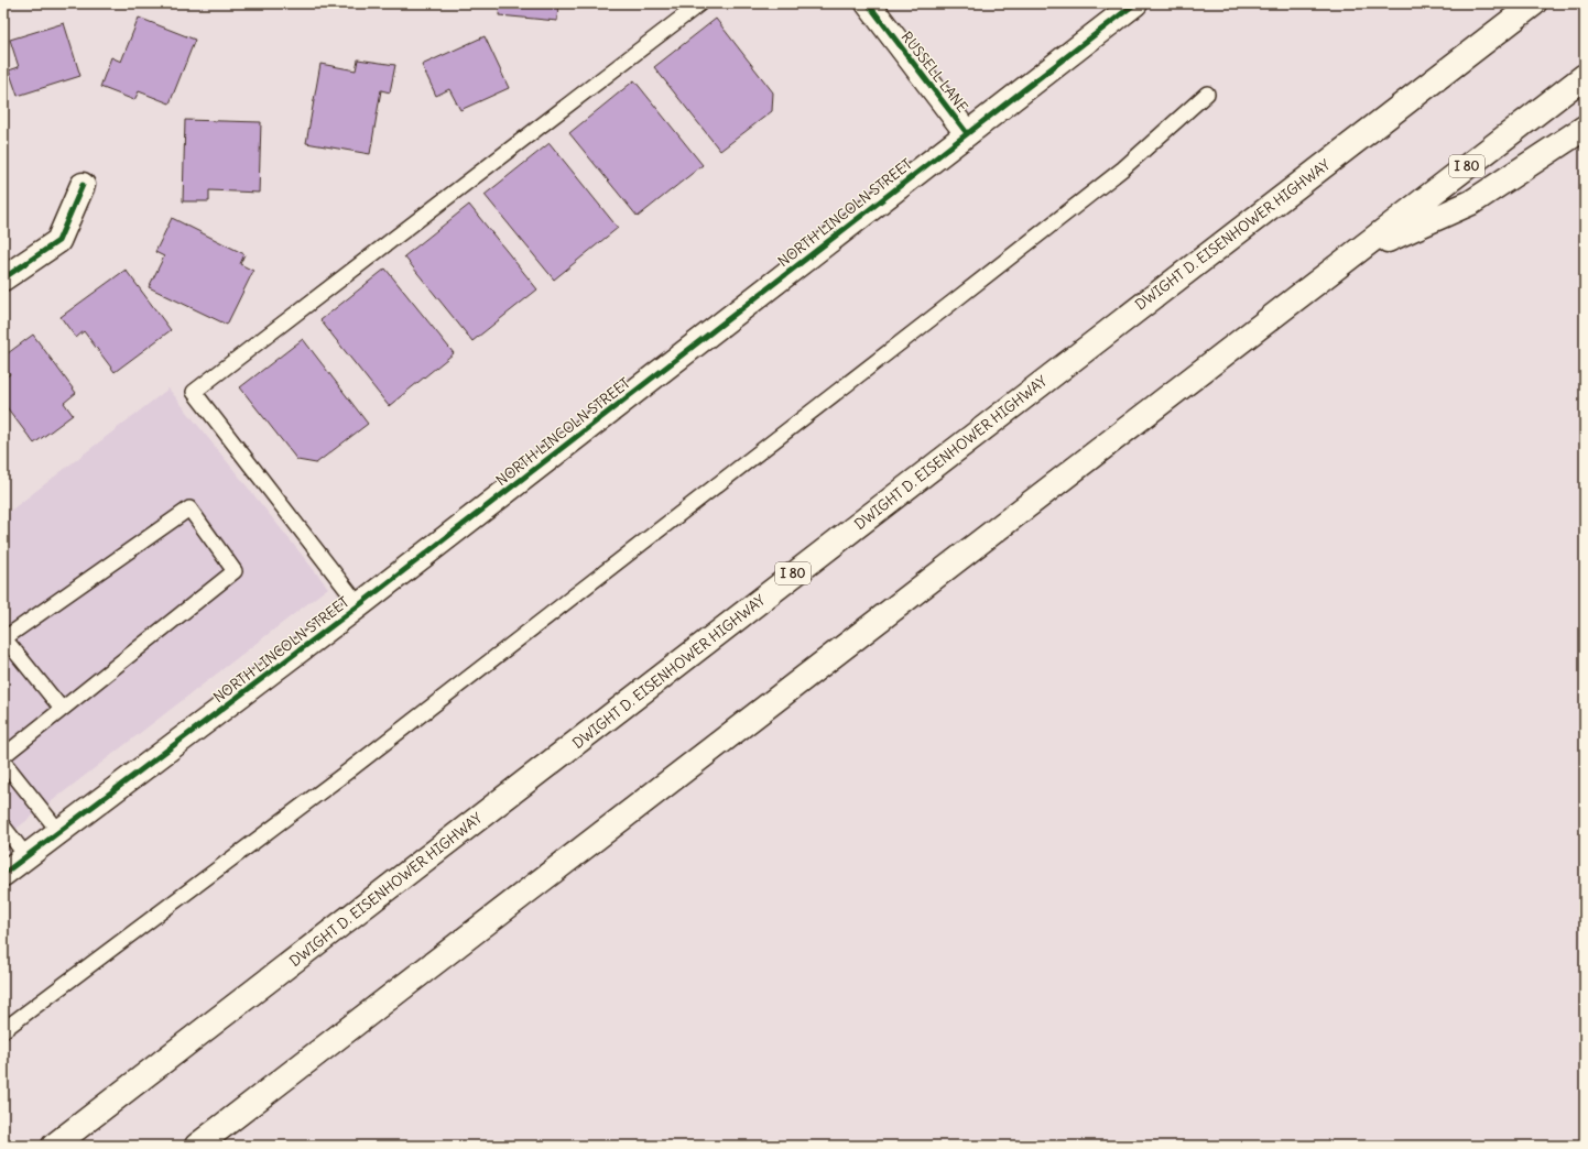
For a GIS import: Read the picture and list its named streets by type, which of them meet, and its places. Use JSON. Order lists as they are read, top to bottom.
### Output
{
  "streets": {
    "main road": [
      "RUSSELL LANE",
      "I 80",
      "NORTH LINCOLN STREET",
      "DWIGHT D. EISENHOWER HIGHWAY"
    ]
  },
  "crossings": [
    ["RUSSELL LANE", "NORTH LINCOLN STREET"]
  ]
}
